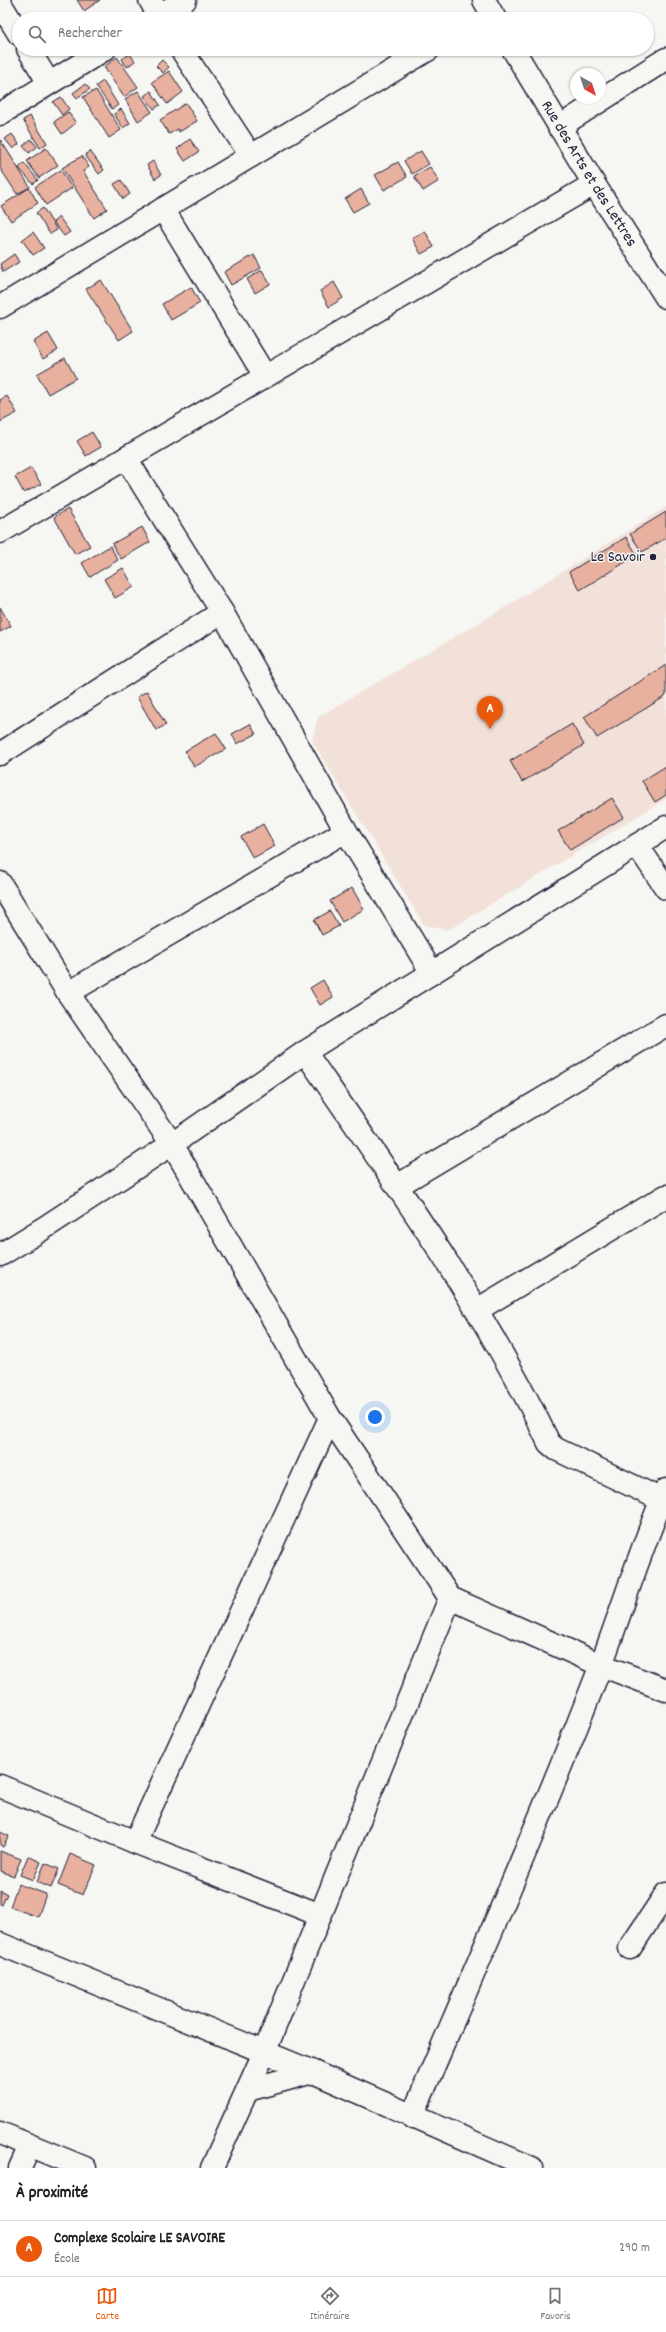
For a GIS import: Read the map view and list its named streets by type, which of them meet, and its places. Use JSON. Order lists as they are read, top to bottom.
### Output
{
  "streets": {
    "street": ["Rue des Arts et des Lettres"]
  },
  "places": ["Le Savoir"],
  "north": "bottom right",
  "page": {
    "search": "Rechercher",
    "pins": "A",
    "heading": "À proximité",
    "list": [
      {
        "mark": "A",
        "name": "Complexe Scolaire LE SAVOIRE",
        "note": "École",
        "value": "290 m"
      }
    ],
    "nav": ["Carte", "Itinéraire", "Favoris"]
  }
}
